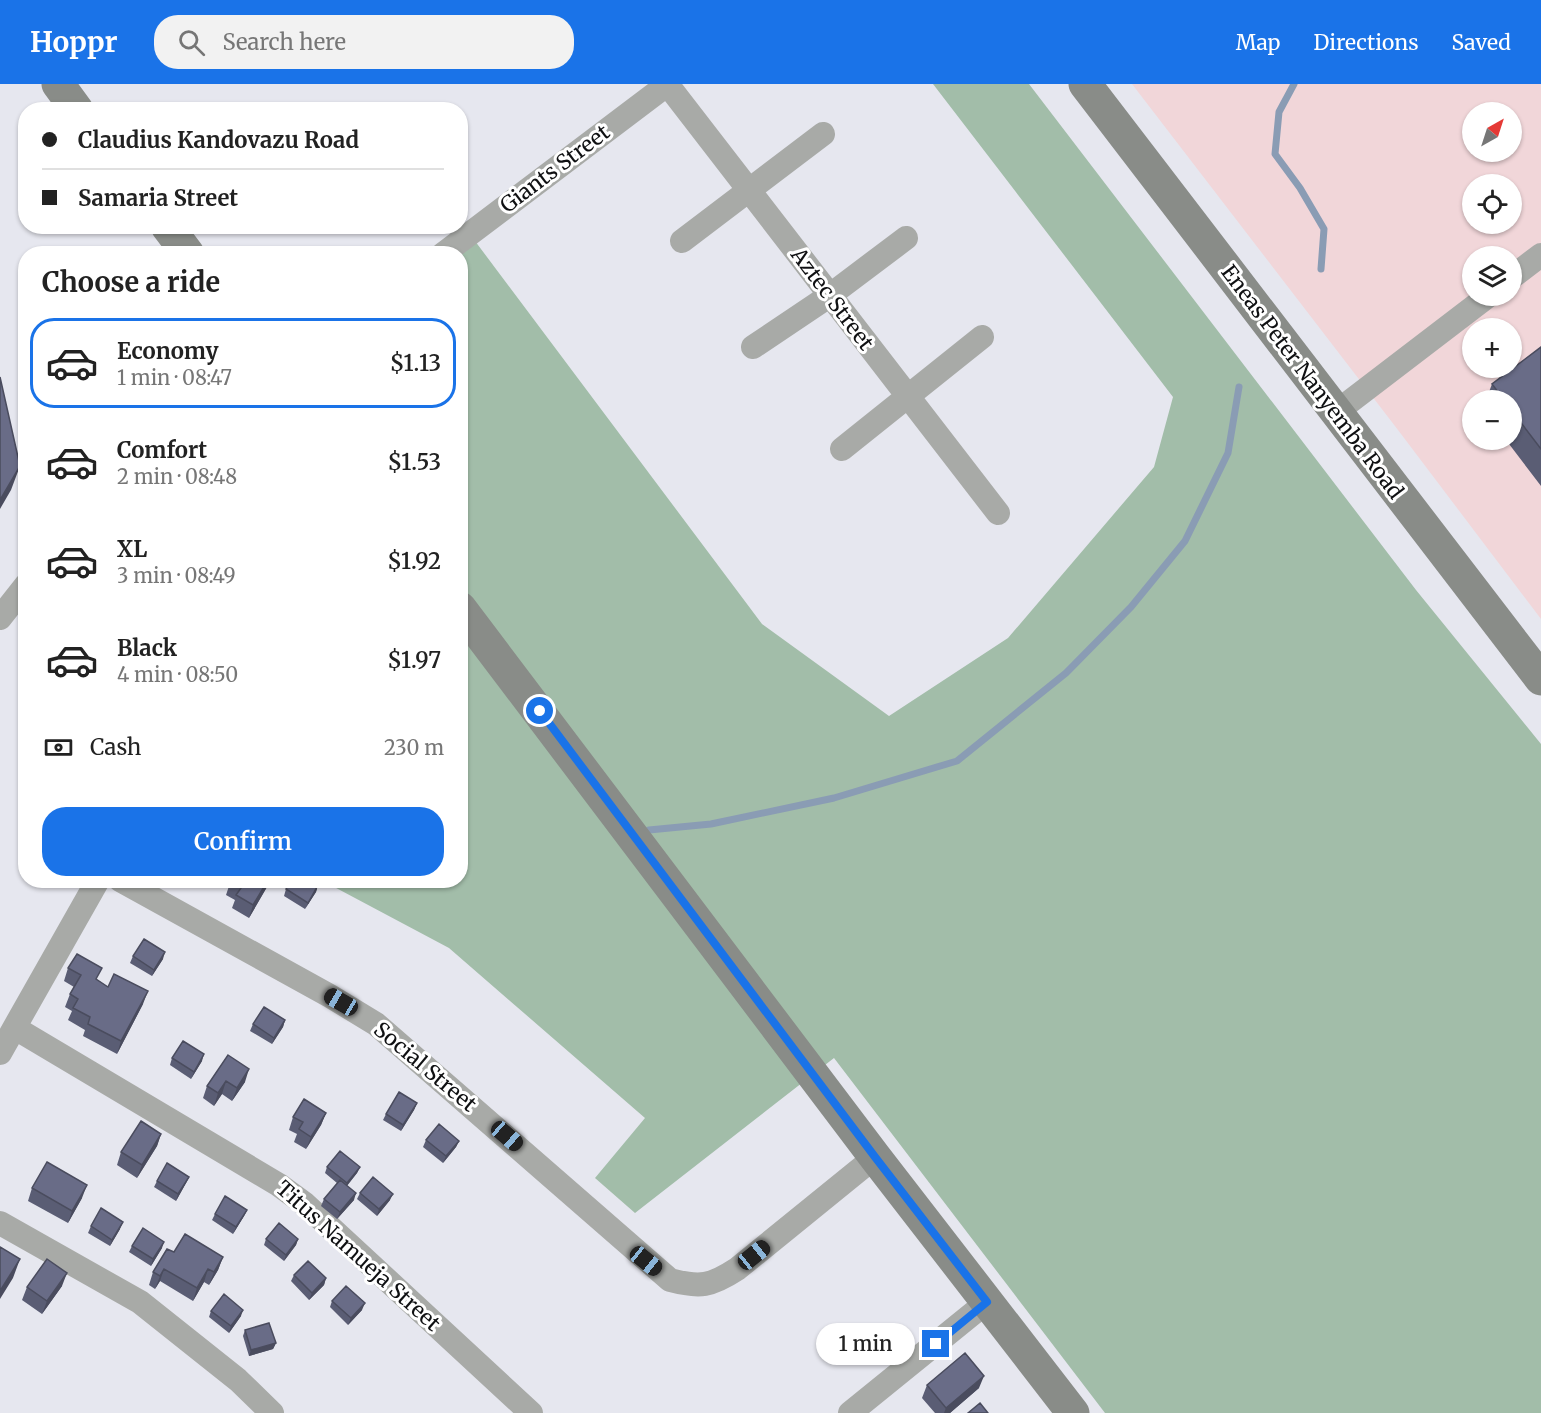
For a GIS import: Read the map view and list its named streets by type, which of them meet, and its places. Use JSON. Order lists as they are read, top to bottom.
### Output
{
  "streets": {
    "street": [
      "Giants Street",
      "Aztec Street",
      "Eneas Peter Nanyemba Road",
      "Social Street",
      "Titus Namueja Street"
    ]
  },
  "crossings": [
    ["Giants Street", "Aztec Street"]
  ],
  "north": "top right",
  "page": {
    "header": "Hoppr",
    "search": "Search here",
    "nav": ["Map", "Directions", "Saved"],
    "map_buttons": ["+", "−"],
    "banner": ["Claudius Kandovazu Road", "Samaria Street"],
    "heading": "Choose a ride",
    "list": [
      {
        "name": "Economy",
        "note": "1 min · 08:47",
        "value": "$1.13"
      },
      {
        "name": "Comfort",
        "note": "2 min · 08:48",
        "value": "$1.53"
      },
      {
        "name": "XL",
        "note": "3 min · 08:49",
        "value": "$1.92"
      },
      {
        "name": "Black",
        "note": "4 min · 08:50",
        "value": "$1.97"
      }
    ],
    "pay": ["Cash", "230 m"],
    "buttons": "Confirm",
    "bubble": "1 min"
  }
}
